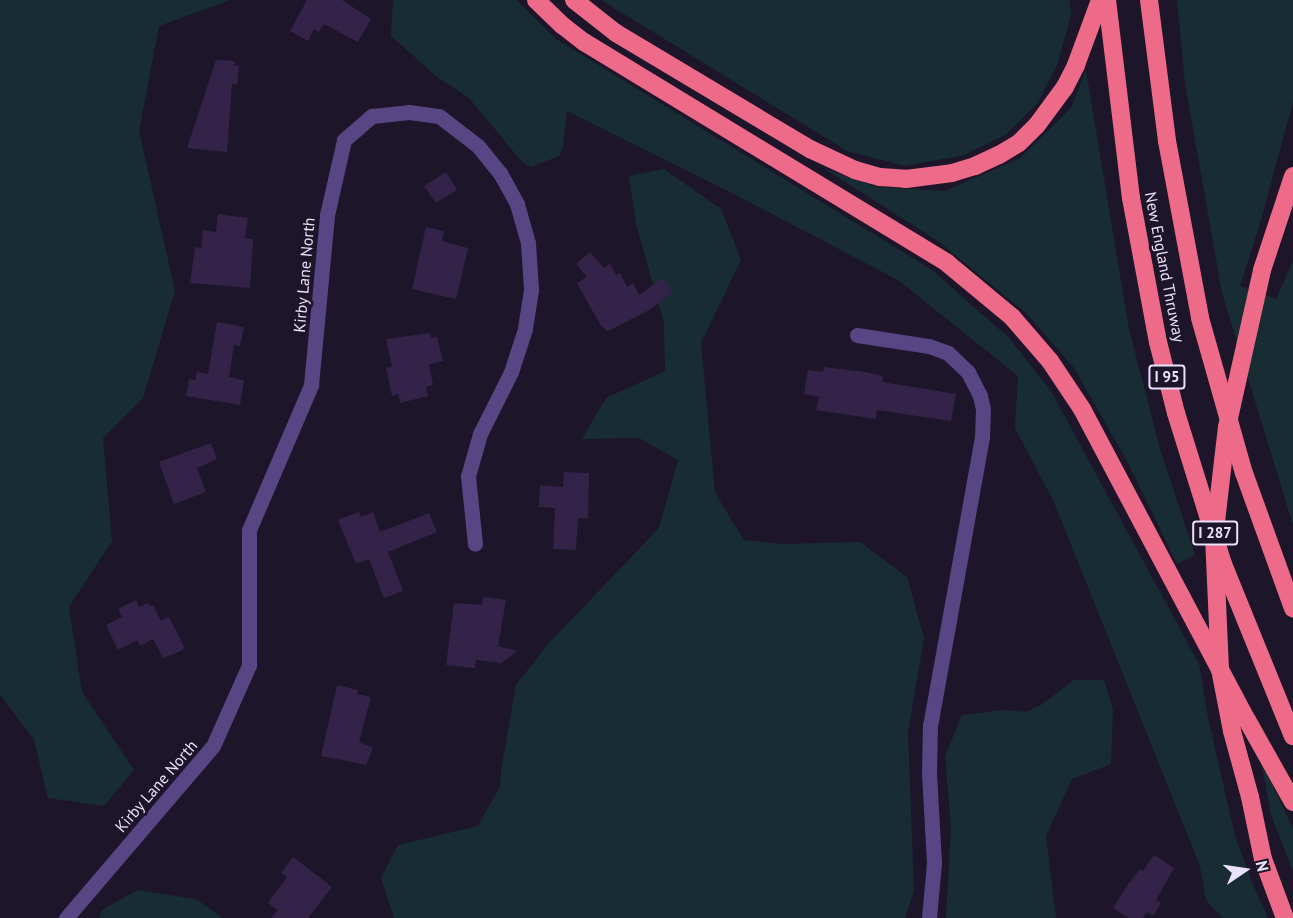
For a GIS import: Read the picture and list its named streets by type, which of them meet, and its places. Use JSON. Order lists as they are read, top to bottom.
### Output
{
  "streets": {
    "highway": ["New England Thruway", "I 95", "I 287"],
    "street": ["Kirby Lane North"]
  },
  "north": "right"
}
